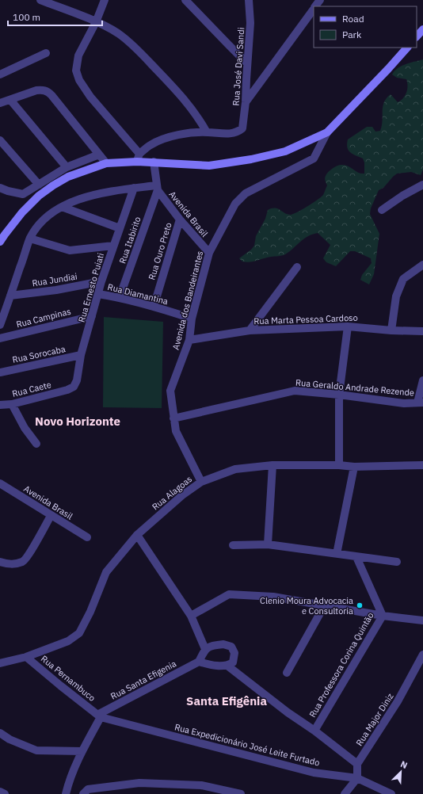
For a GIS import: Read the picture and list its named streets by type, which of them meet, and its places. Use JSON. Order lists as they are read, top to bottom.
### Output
{
  "streets": {
    "street": [
      "Rua José Davi Sandi",
      "Avenida Brasil",
      "Rua Itabirito",
      "Rua Ouro Preto",
      "Rua Jundiai",
      "Rua Ernesto Puiati",
      "Rua Diamantina",
      "Avenida dos Bandeirantes",
      "Rua Campinas",
      "Rua Marta Pessoa Cardoso",
      "Rua Sorocaba",
      "Rua Geraldo Andrade Rezende",
      "Rua Caete",
      "Rua Alagoas",
      "Rua Professora Corina Quintão",
      "Rua Pernambuco",
      "Rua Santa Efigenia",
      "Rua Major Diniz",
      "Rua Expedicionário José Leite Furtado"
    ]
  },
  "crossings": [
    ["Avenida Brasil", "Rua Itabirito"],
    ["Avenida Brasil", "Rua Ouro Preto"],
    ["Avenida Brasil", "Avenida dos Bandeirantes"],
    ["Rua Itabirito", "Rua Diamantina"],
    ["Rua Ouro Preto", "Rua Diamantina"],
    ["Rua Jundiai", "Rua Ernesto Puiati"],
    ["Rua Ernesto Puiati", "Rua Diamantina"],
    ["Rua Ernesto Puiati", "Rua Campinas"],
    ["Rua Ernesto Puiati", "Rua Sorocaba"],
    ["Rua Ernesto Puiati", "Rua Caete"],
    ["Rua Diamantina", "Avenida dos Bandeirantes"],
    ["Avenida dos Bandeirantes", "Rua Marta Pessoa Cardoso"],
    ["Avenida dos Bandeirantes", "Rua Geraldo Andrade Rezende"],
    ["Avenida dos Bandeirantes", "Rua Alagoas"],
    ["Rua Alagoas", "Rua Pernambuco"],
    ["Rua Pernambuco", "Rua Santa Efigenia"],
    ["Rua Pernambuco", "Rua Expedicionário José Leite Furtado"],
    ["Rua Santa Efigenia", "Rua Expedicionário José Leite Furtado"]
  ],
  "districts": ["Novo Horizonte", "Santa Efigênia"],
  "places": ["Clenio Moura Advocacia e Consultoria"],
  "legend": ["Road", "Park"],
  "scale_bar": "100 m",
  "north": "top right"
}
